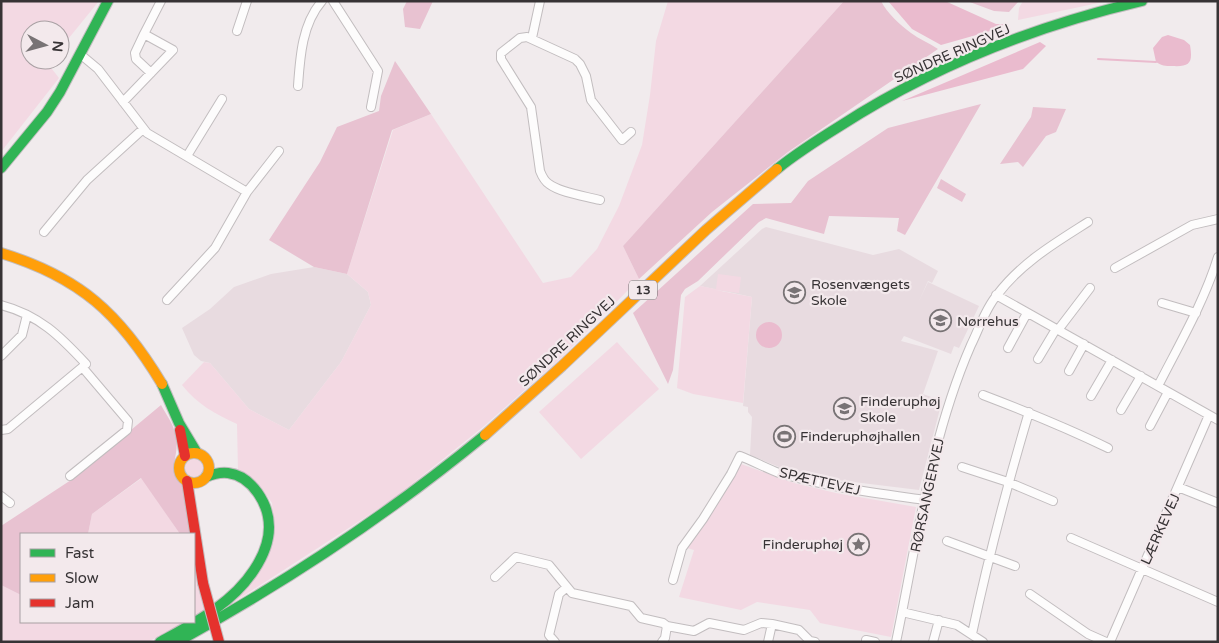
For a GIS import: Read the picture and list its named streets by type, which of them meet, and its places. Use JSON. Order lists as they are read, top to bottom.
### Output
{
  "streets": {
    "main road": ["SØNDRE RINGVEJ", "13"],
    "street": ["SPÆTTEVEJ", "RØRSANGERVEJ", "LÆRKEVEJ"]
  },
  "crossings": [
    ["SPÆTTEVEJ", "RØRSANGERVEJ"]
  ],
  "places": {
    "school or university": ["Rosenvængets Skole", "Nørrehus", "Finderuphøj Skole"],
    "sports": ["Finderuphøjhallen"],
    "place": ["Finderuphøj"]
  },
  "legend": ["Fast", "Slow", "Jam"],
  "north": "right"
}
